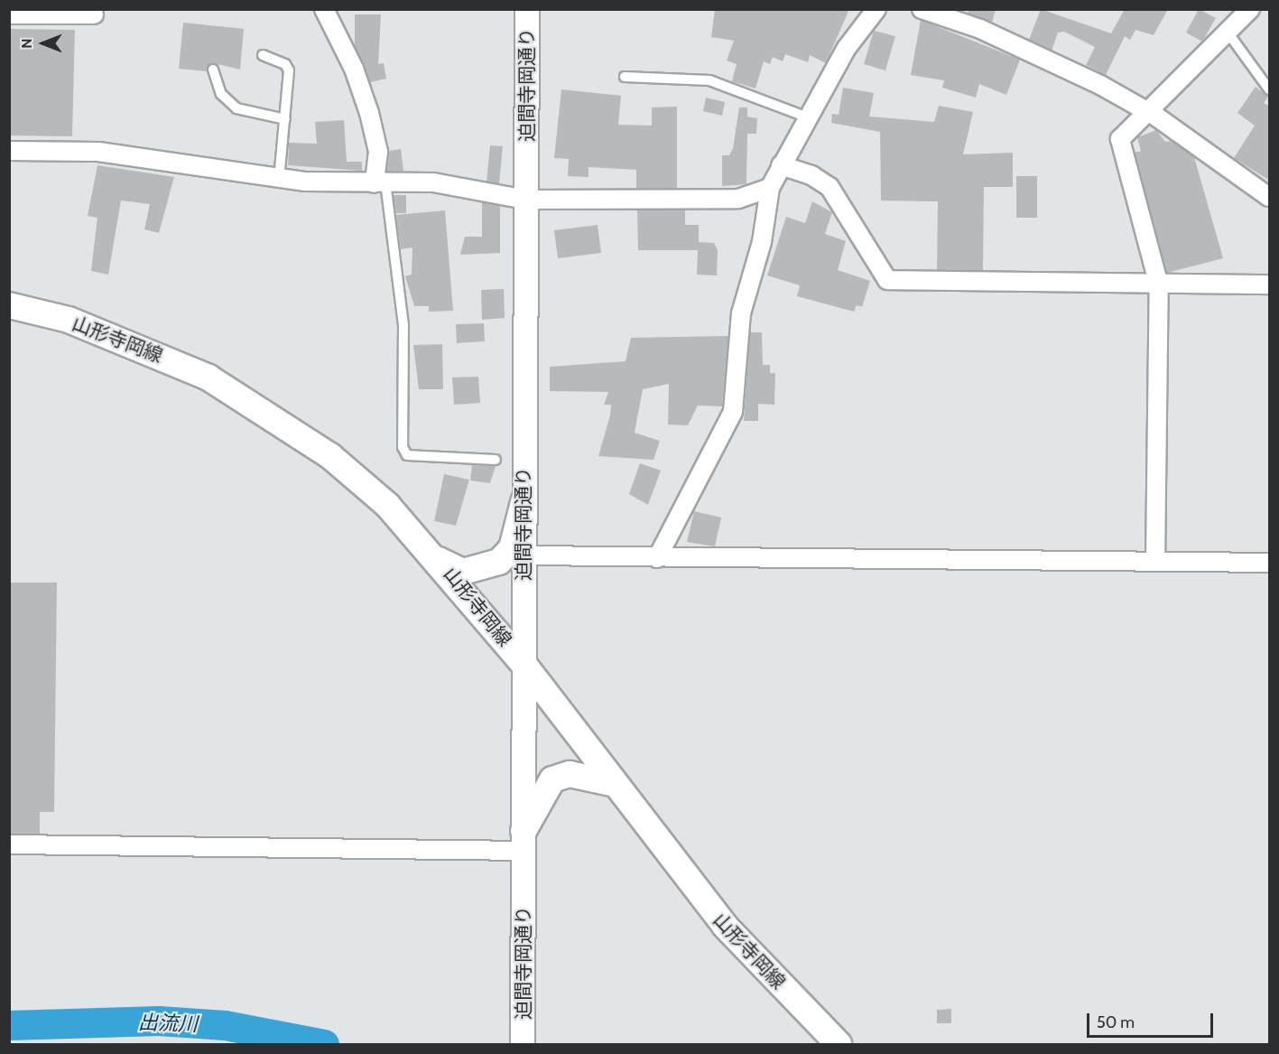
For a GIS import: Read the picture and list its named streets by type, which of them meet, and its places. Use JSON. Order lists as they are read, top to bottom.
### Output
{
  "streets": {
    "main road": ["山形寺岡線"],
    "street": ["迫間寺岡通り"]
  },
  "crossings": [
    ["迫間寺岡通り", "山形寺岡線"]
  ],
  "water": ["出流川"],
  "scale_bar": "50 m",
  "north": "left"
}
